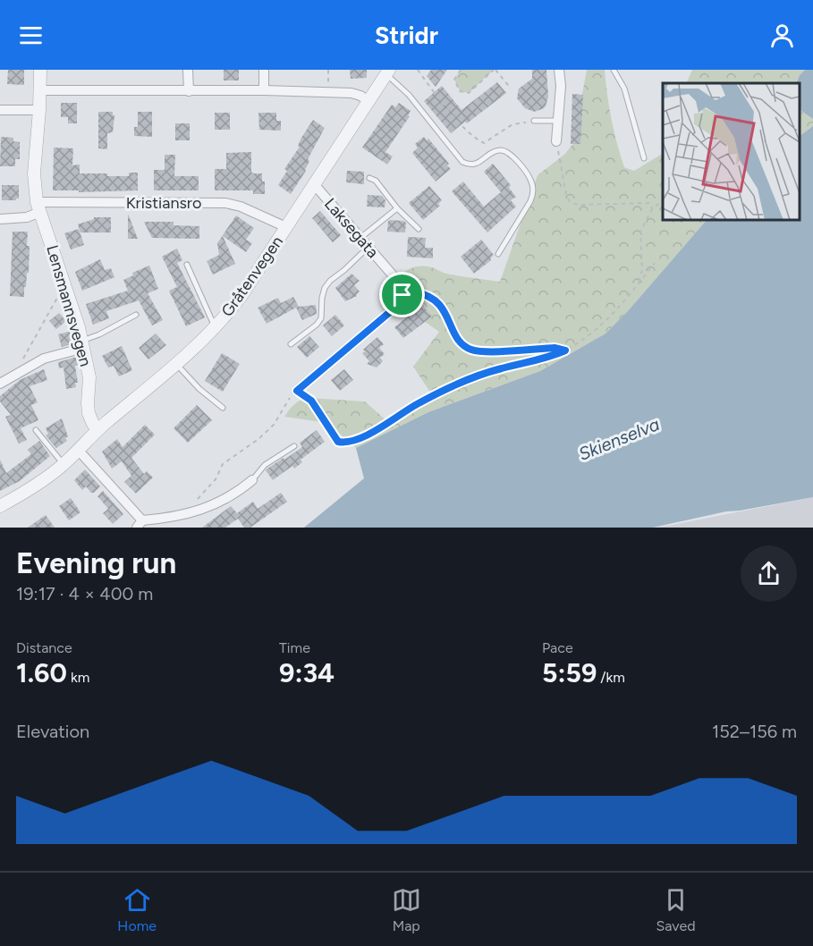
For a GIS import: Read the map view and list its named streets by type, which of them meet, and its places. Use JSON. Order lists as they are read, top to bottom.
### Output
{
  "streets": {
    "street": [
      "Kristiansro",
      "Laksegata",
      "Gråtenvegen",
      "Lensmannsvegen"
    ]
  },
  "crossings": [
    ["Kristiansro", "Gråtenvegen"],
    ["Kristiansro", "Lensmannsvegen"],
    ["Laksegata", "Gråtenvegen"],
    ["Gråtenvegen", "Lensmannsvegen"]
  ],
  "water": ["Skienselva"],
  "page": {
    "header": "Stridr",
    "heading": ["Evening run", "19:17 · 4 × 400 m"],
    "stats": [
      ["Distance", "1.60 km"],
      ["Time", "9:34"],
      ["Pace", "5:59 /km"]
    ],
    "chart": ["Elevation", "152–156 m"],
    "tabs": ["Home", "Map", "Saved"]
  }
}
